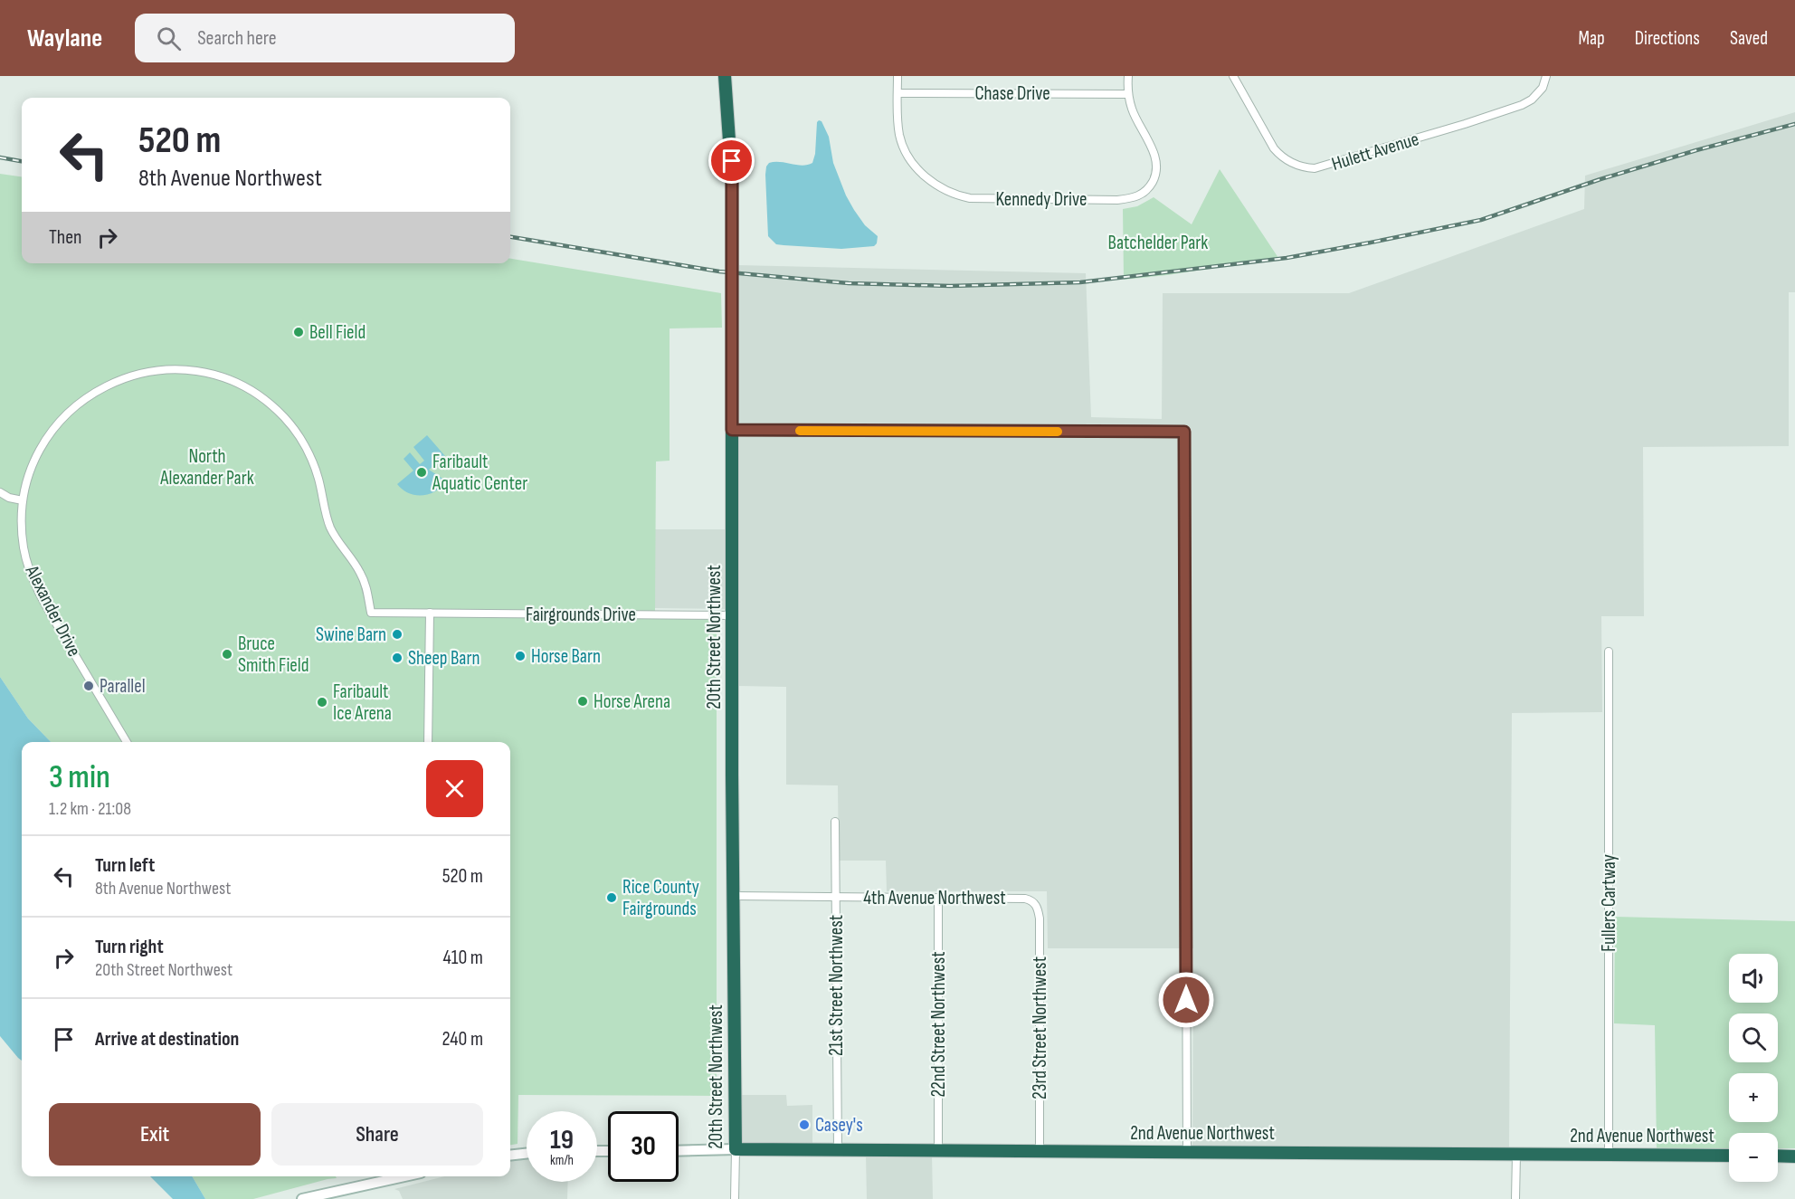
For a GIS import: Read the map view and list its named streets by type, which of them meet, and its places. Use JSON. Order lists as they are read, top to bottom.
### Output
{
  "streets": {
    "highway": ["20th Street Northwest", "2nd Avenue Northwest"],
    "street": [
      "Chase Drive",
      "Hulett Avenue",
      "Kennedy Drive",
      "Alexander Drive",
      "Fairgrounds Drive",
      "4th Avenue Northwest",
      "Fullers Cartway",
      "21st Street Northwest",
      "22nd Street Northwest",
      "23rd Street Northwest"
    ]
  },
  "crossings": [
    ["Chase Drive", "Kennedy Drive"],
    ["Alexander Drive", "Fairgrounds Drive"],
    ["Fairgrounds Drive", "20th Street Northwest"],
    ["20th Street Northwest", "4th Avenue Northwest"],
    ["20th Street Northwest", "2nd Avenue Northwest"],
    ["4th Avenue Northwest", "21st Street Northwest"],
    ["4th Avenue Northwest", "22nd Street Northwest"],
    ["4th Avenue Northwest", "23rd Street Northwest"],
    ["Fullers Cartway", "2nd Avenue Northwest"],
    ["21st Street Northwest", "2nd Avenue Northwest"],
    ["22nd Street Northwest", "2nd Avenue Northwest"],
    ["23rd Street Northwest", "2nd Avenue Northwest"]
  ],
  "parks": ["Batchelder Park", "North Alexander Park"],
  "places": [
    "Bell Field",
    "Faribault Aquatic Center",
    "Swine Barn",
    "Bruce Smith Field",
    "Horse Barn",
    "Sheep Barn",
    "Parallel",
    "Horse Arena",
    "Faribault Ice Arena",
    "Rice County Fairgrounds",
    "Casey's"
  ],
  "page": {
    "header": "Waylane",
    "search": "Search here",
    "nav": ["Map", "Directions", "Saved"],
    "turn": ["520 m", "8th Avenue Northwest"],
    "then": "Then",
    "heading": ["3 min", "1.2 km · 21:08"],
    "list": [
      {
        "name": "Turn left",
        "note": "8th Avenue Northwest",
        "value": "520 m"
      },
      {
        "name": "Turn right",
        "note": "20th Street Northwest",
        "value": "410 m"
      },
      {
        "name": "Arrive at destination",
        "value": "240 m"
      }
    ],
    "map_buttons": ["+", "−"],
    "buttons": ["Exit", "Share"],
    "speed": "19 km/h",
    "limit": "30"
  }
}
